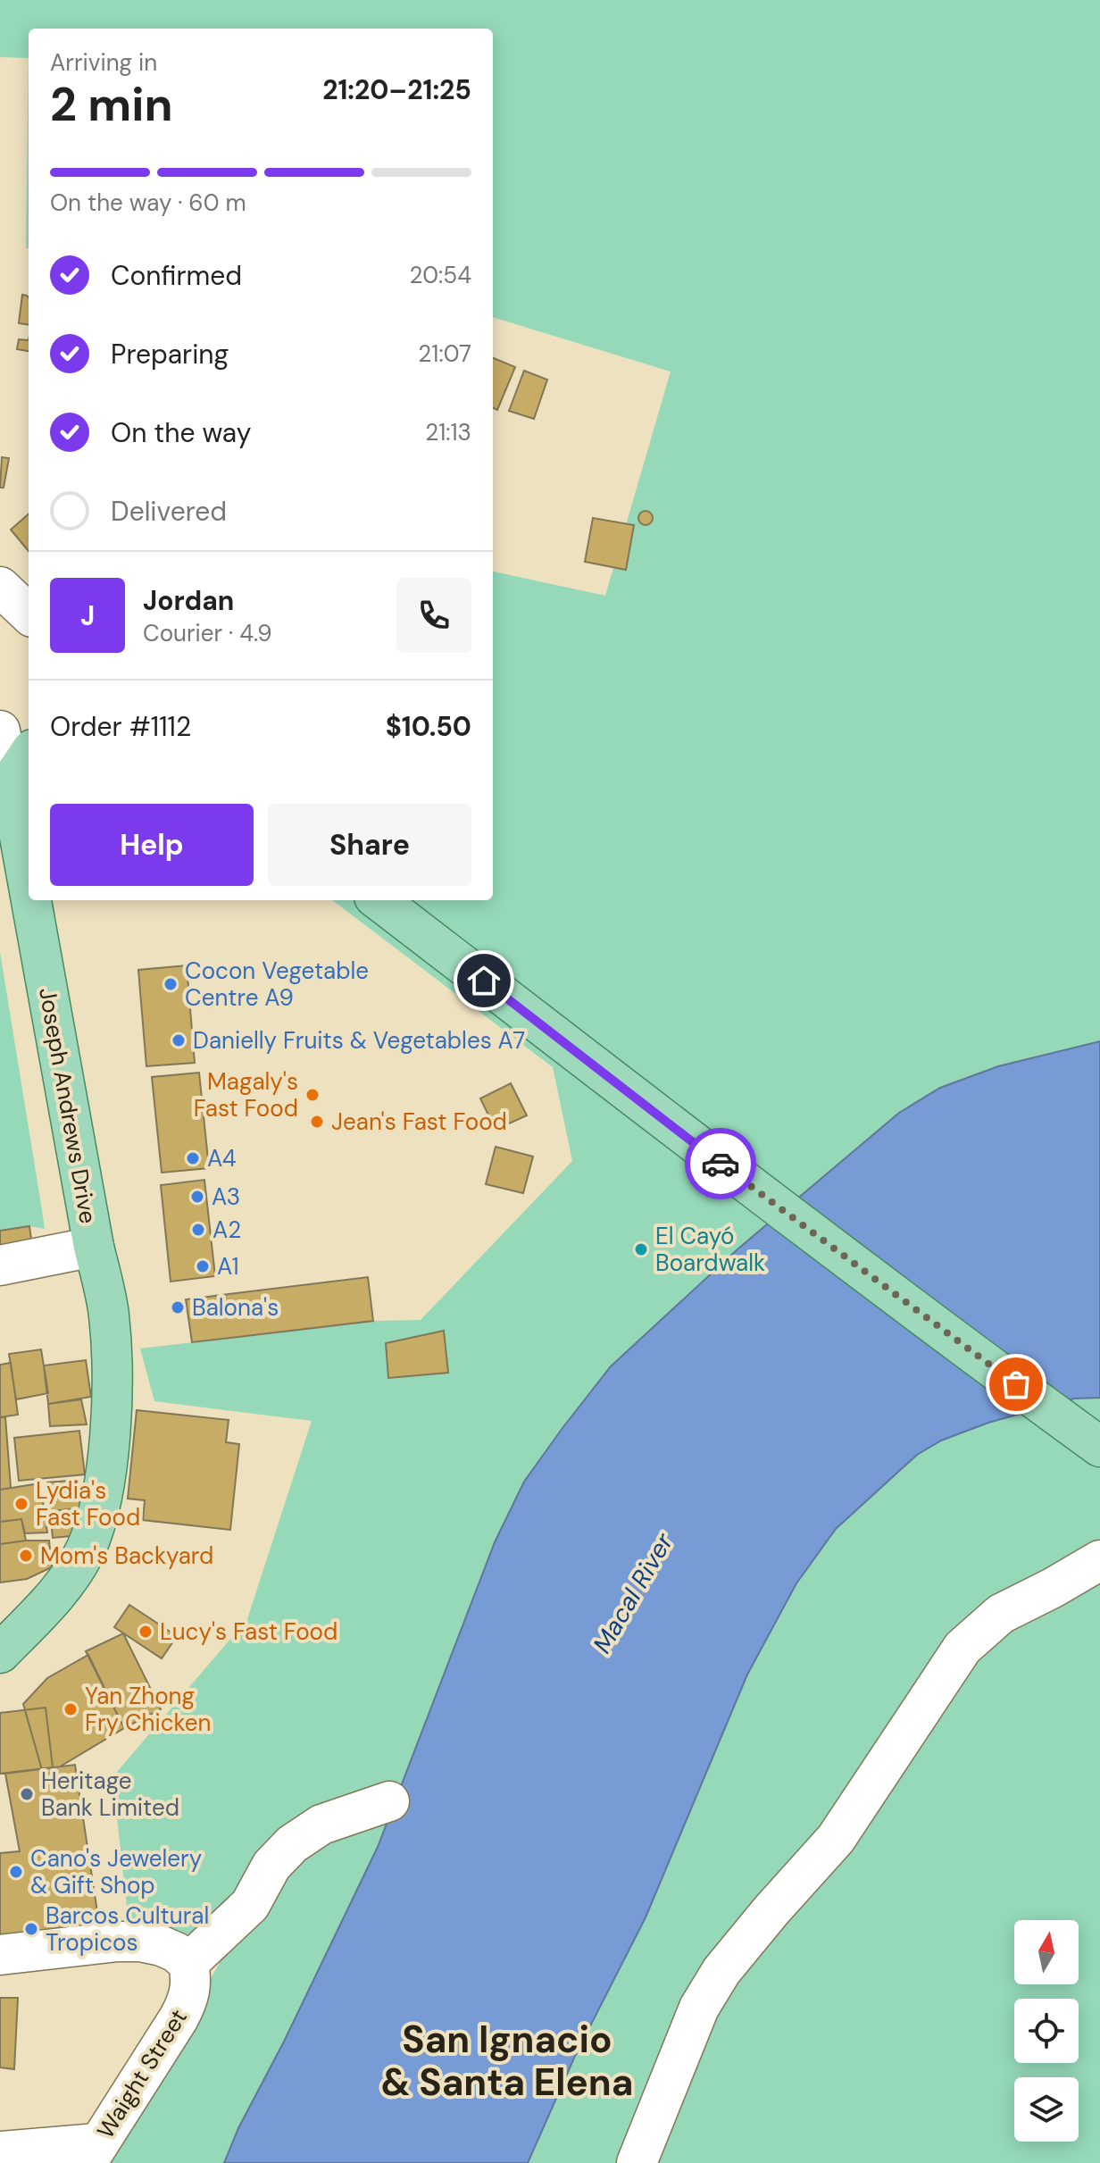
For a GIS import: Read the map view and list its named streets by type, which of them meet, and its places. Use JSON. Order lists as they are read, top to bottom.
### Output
{
  "streets": {
    "main road": ["Joseph Andrews Drive"],
    "street": ["Waight Street"]
  },
  "districts": ["San Ignacio & Santa Elena"],
  "water": ["Macal River"],
  "places": [
    "Cocon Vegetable Centre A9",
    "Danielly Fruits & Vegetables A7",
    "Magaly's Fast Food",
    "Jean's Fast Food",
    "A4",
    "A3",
    "A2",
    "El Cayó Boardwalk",
    "A1",
    "Balona's",
    "Lydia's Fast Food",
    "Mom's Backyard",
    "Lucy's Fast Food",
    "Yan Zhong Fry Chicken",
    "Heritage Bank Limited",
    "Cano's Jewelery & Gift Shop",
    "Barcos Cultural Tropicos"
  ],
  "north": "top",
  "page": {
    "heading": ["2 min", "Arriving in", "21:20–21:25"],
    "panel": [
      "Jordan",
      "Courier · 4.9",
      "Order #1112",
      "$10.50"
    ],
    "bar": "On the way · 60 m",
    "list": [
      ["Confirmed", "20:54"],
      ["Preparing", "21:07"],
      ["On the way", "21:13"],
      "Delivered"
    ],
    "round": "J",
    "buttons": ["Help", "Share"]
  }
}
